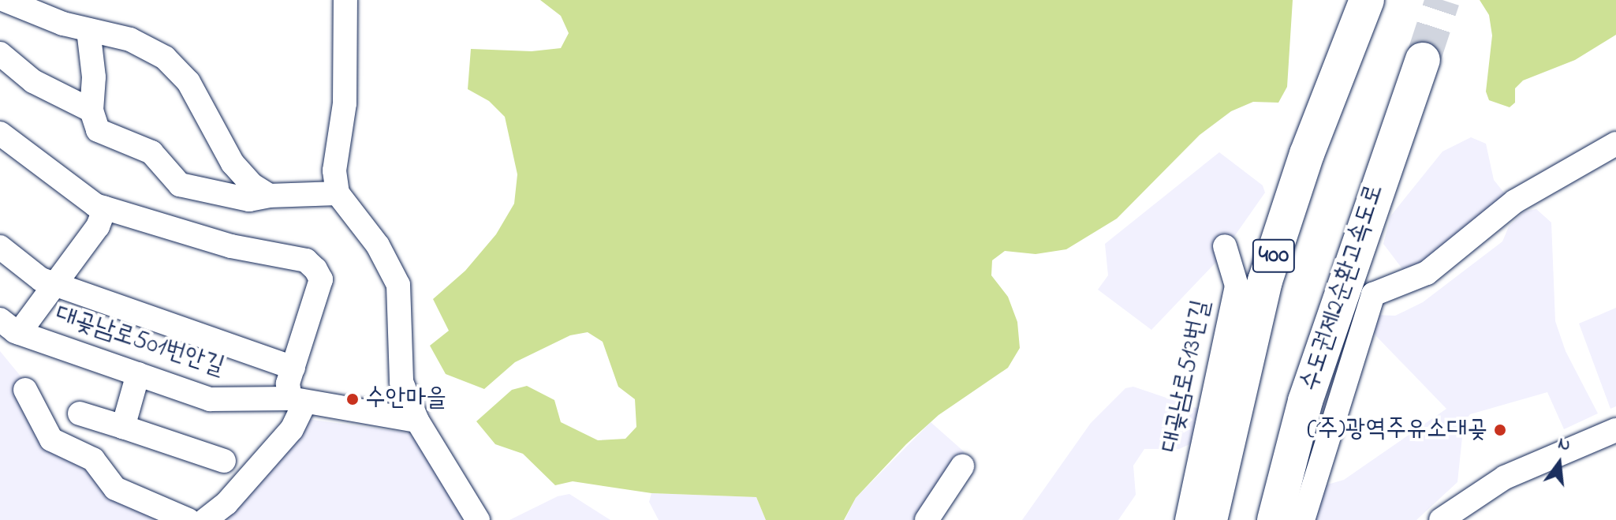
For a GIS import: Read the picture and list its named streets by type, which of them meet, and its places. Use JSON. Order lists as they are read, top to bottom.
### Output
{
  "streets": {
    "highway": ["400", "수도권제2순환고속도로"],
    "street": ["대곶남로501번안길", "대곶남로513번길"]
  },
  "places": ["수안마을", "(주)광역주유소대곶"],
  "north": "top"
}
